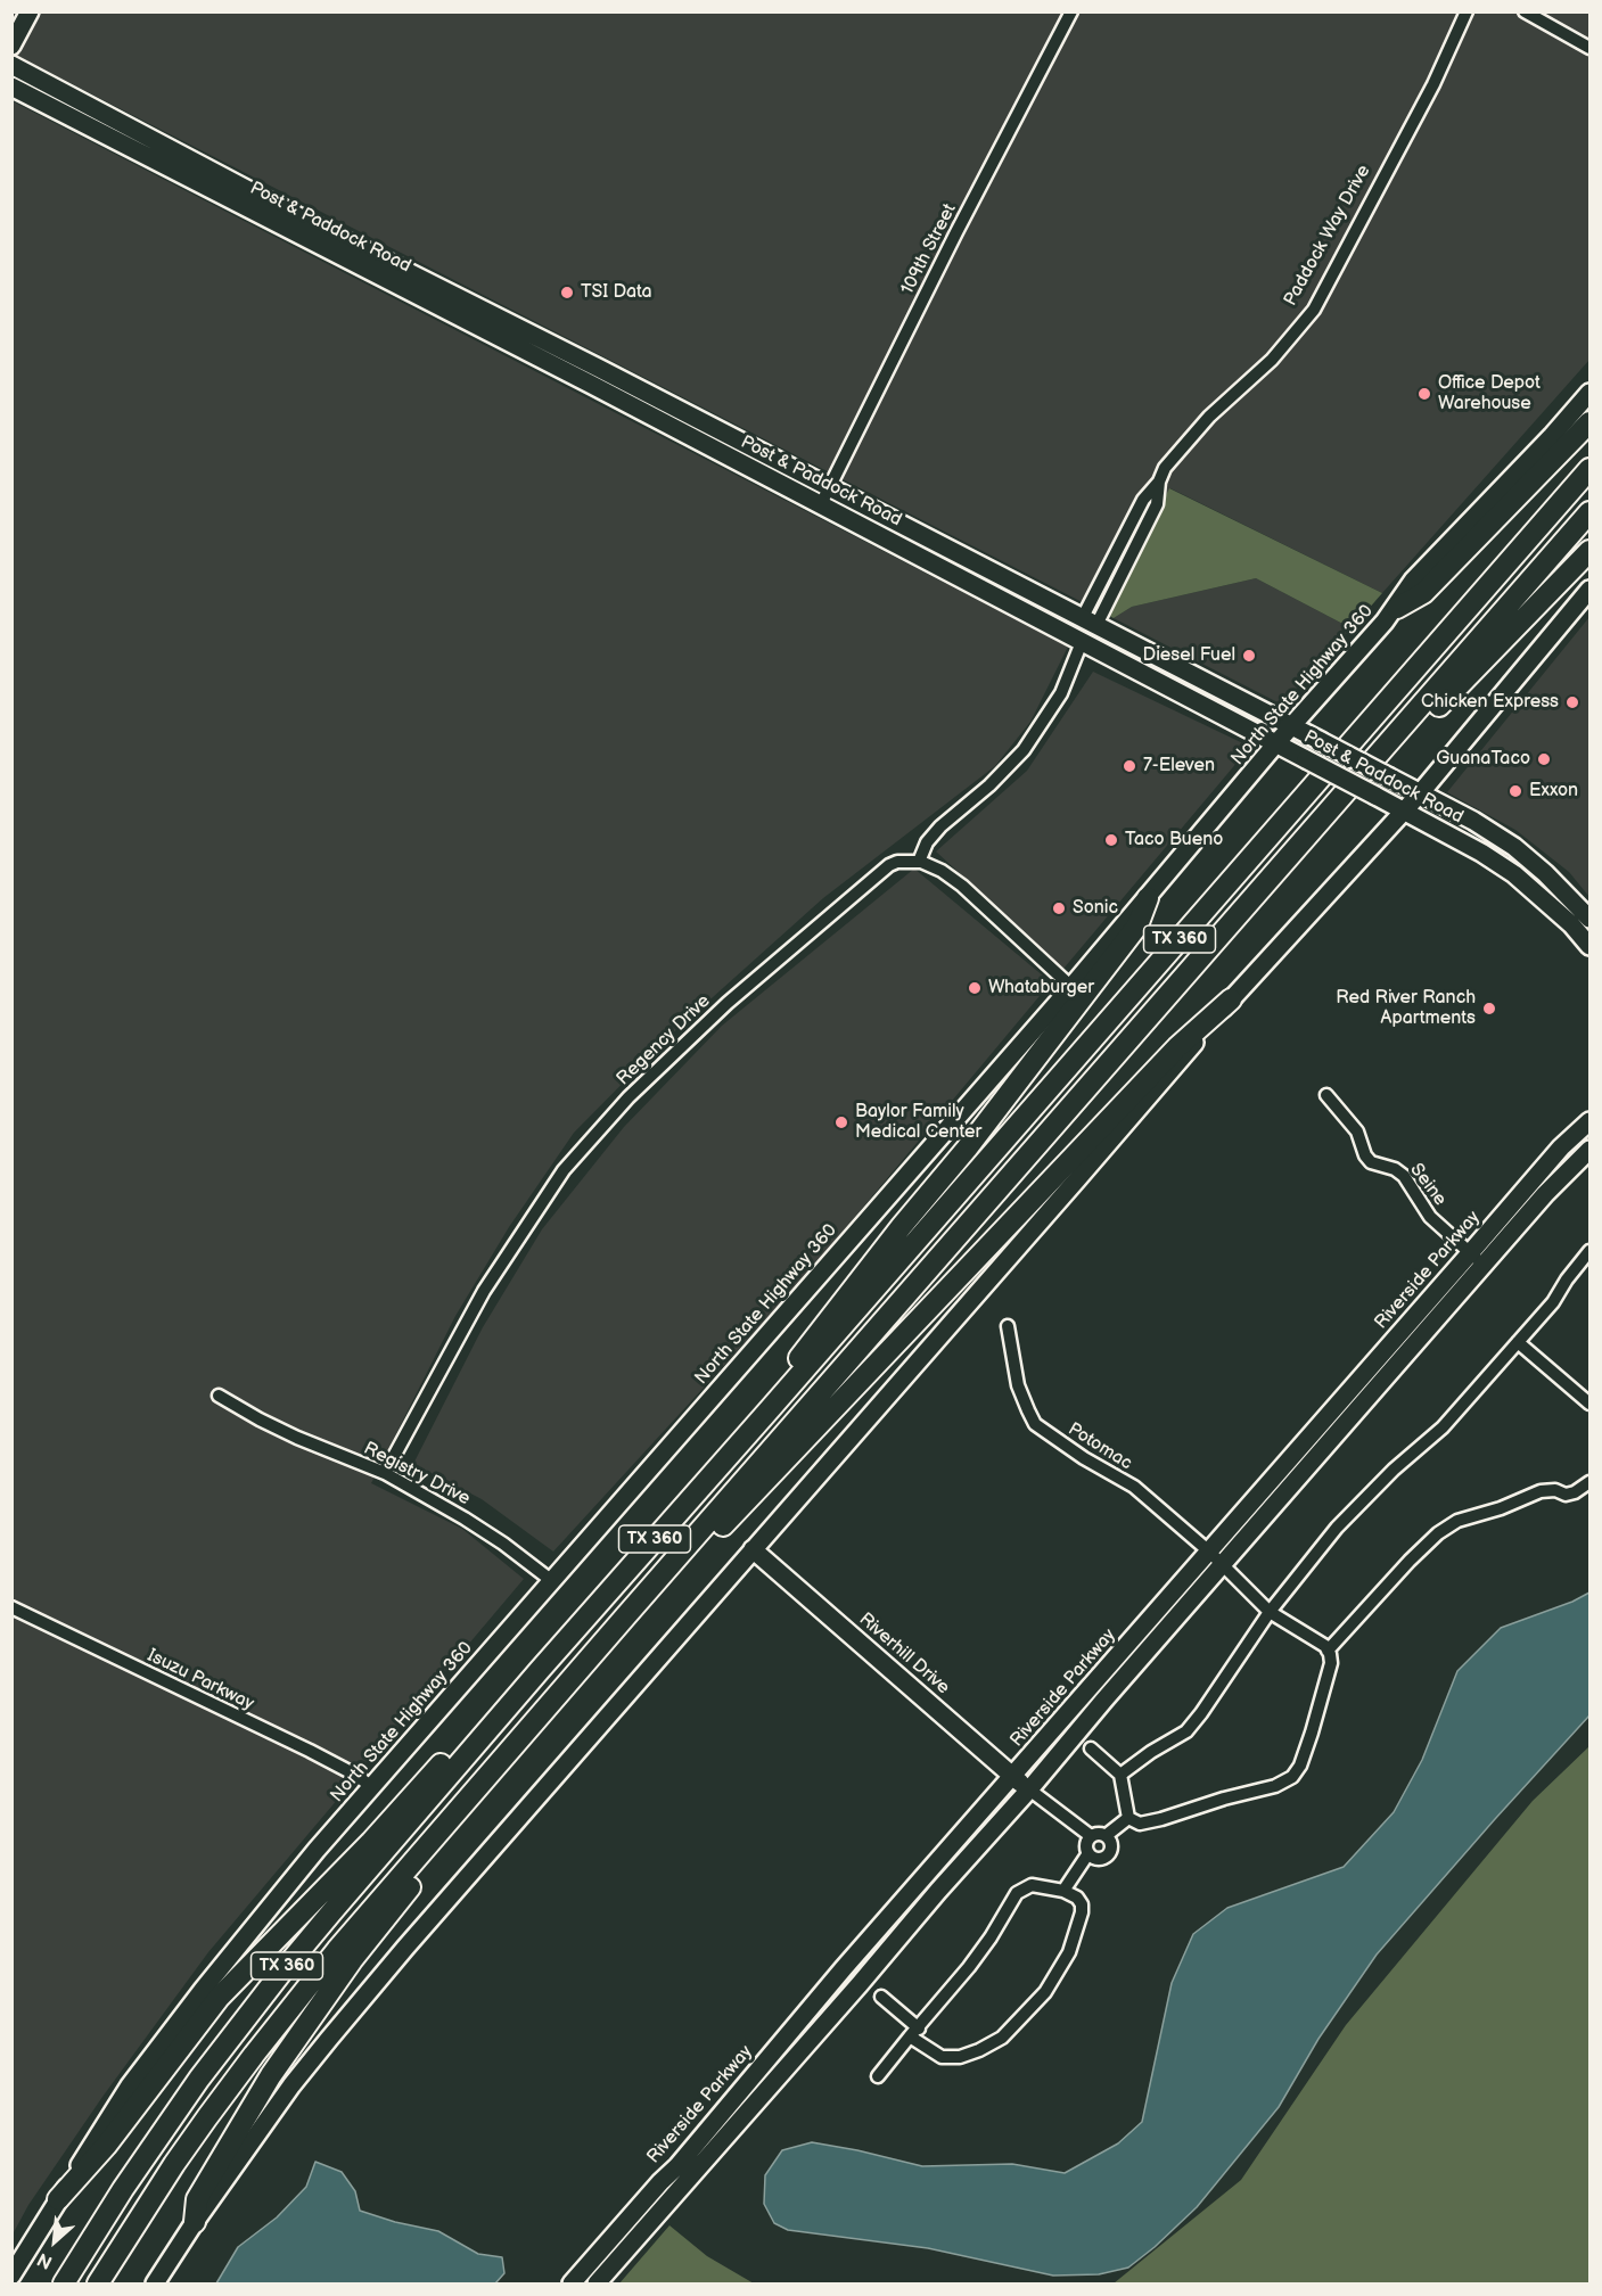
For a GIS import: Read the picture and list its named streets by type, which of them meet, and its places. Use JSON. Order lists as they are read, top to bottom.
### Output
{
  "streets": {
    "highway": ["TX 360"],
    "street": [
      "Post & Paddock Road",
      "Paddock Way Drive",
      "109th Street",
      "North State Highway 360",
      "Regency Drive",
      "Seine",
      "Riverside Parkway",
      "Potomac",
      "Registry Drive",
      "Riverhill Drive",
      "Isuzu Parkway"
    ]
  },
  "crossings": [
    ["Post & Paddock Road", "Paddock Way Drive"],
    ["Post & Paddock Road", "109th Street"],
    ["Post & Paddock Road", "North State Highway 360"],
    ["Paddock Way Drive", "Regency Drive"],
    ["North State Highway 360", "Registry Drive"],
    ["North State Highway 360", "Isuzu Parkway"],
    ["Regency Drive", "Registry Drive"],
    ["Seine", "Riverside Parkway"],
    ["Riverside Parkway", "Potomac"],
    ["Riverside Parkway", "Riverhill Drive"]
  ],
  "places": [
    "TSI Data",
    "Office Depot Warehouse",
    "Diesel Fuel",
    "Chicken Express",
    "GuanaTaco",
    "7-Eleven",
    "Exxon",
    "Taco Bueno",
    "Sonic",
    "Whataburger",
    "Red River Ranch Apartments",
    "Baylor Family Medical Center"
  ],
  "north": "bottom left"
}
